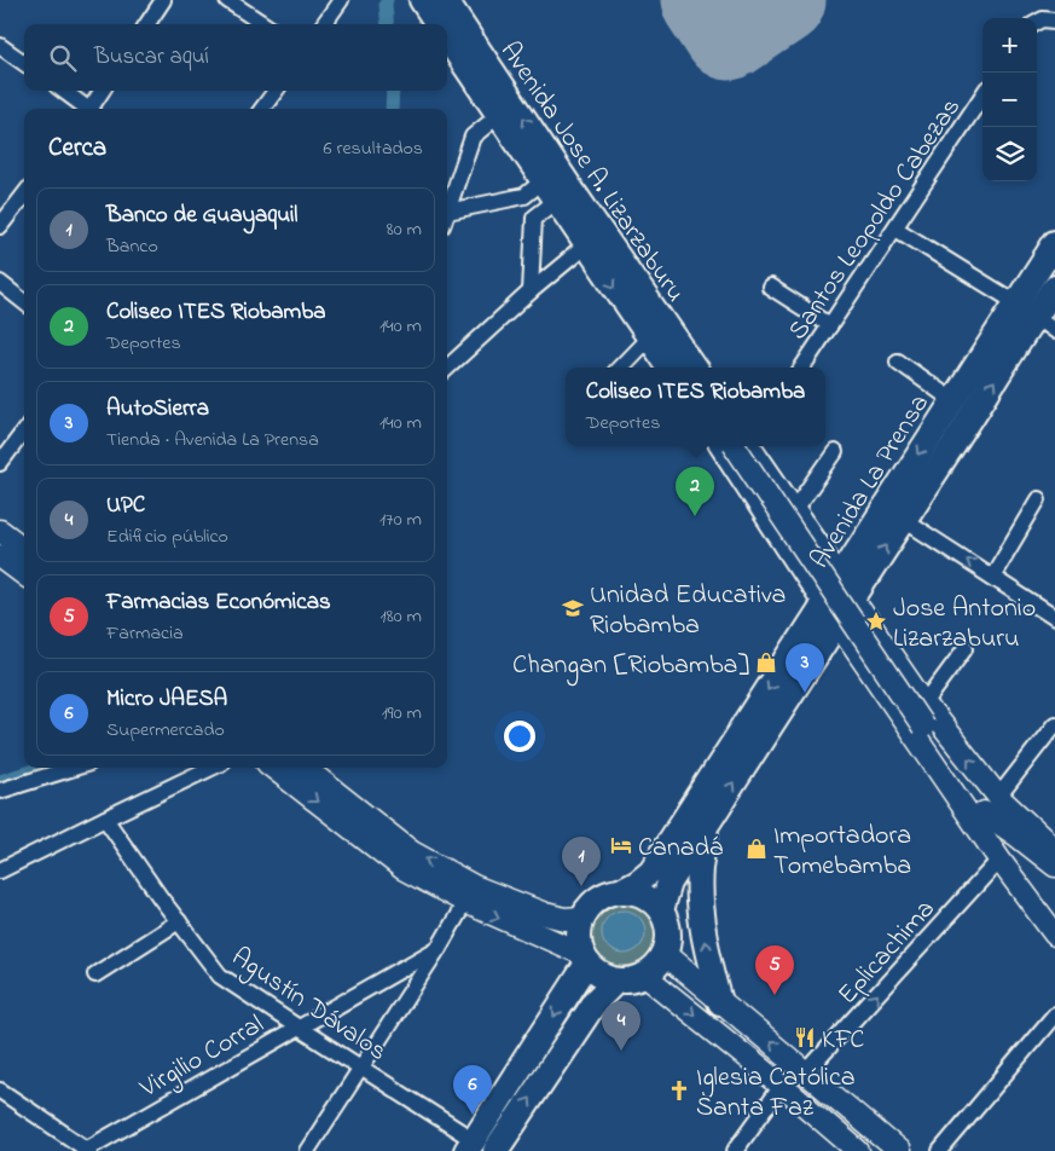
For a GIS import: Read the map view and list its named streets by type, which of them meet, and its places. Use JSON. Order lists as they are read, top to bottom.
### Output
{
  "streets": {
    "main road": ["Avenida Jose A. Lizarzaburu", "Avenida La Prensa"],
    "street": [
      "Santos Leopoldo Cabezas",
      "Eplicachima",
      "Agustín Dávalos",
      "Virgilio Corral"
    ]
  },
  "crossings": [
    ["Agustín Dávalos", "Virgilio Corral"]
  ],
  "one_way": ["Eplicachima"],
  "places": {
    "school or university": ["Unidad Educativa Riobamba"],
    "place": ["Jose Antonio Lizarzaburu"],
    "shop": ["Changan [Riobamba]", "Importadora Tomebamba"],
    "hotel": ["Canadá"],
    "restaurant": ["KFC"],
    "church": ["Iglesia Católica Santa Faz"]
  },
  "page": {
    "map_buttons": ["+", "−"],
    "search": "Buscar aquí",
    "heading": ["Cerca", "6 resultados"],
    "list": [
      {
        "mark": "1",
        "name": "Banco de Guayaquil",
        "note": "Banco",
        "value": "80 m"
      },
      {
        "mark": "2",
        "name": "Coliseo ITES Riobamba",
        "note": "Deportes",
        "value": "140 m"
      },
      {
        "mark": "3",
        "name": "AutoSierra",
        "note": "Tienda · Avenida La Prensa",
        "value": "140 m"
      },
      {
        "mark": "4",
        "name": "UPC",
        "note": "Edificio público",
        "value": "170 m"
      },
      {
        "mark": "5",
        "name": "Farmacias Económicas",
        "note": "Farmacia",
        "value": "180 m"
      },
      {
        "mark": "6",
        "name": "Micro JAESA",
        "note": "Supermercado",
        "value": "190 m"
      }
    ],
    "popup": ["Coliseo ITES Riobamba", "Deportes"],
    "pins": [
      "2",
      "3",
      "1",
      "5",
      "4",
      "6"
    ]
  }
}
